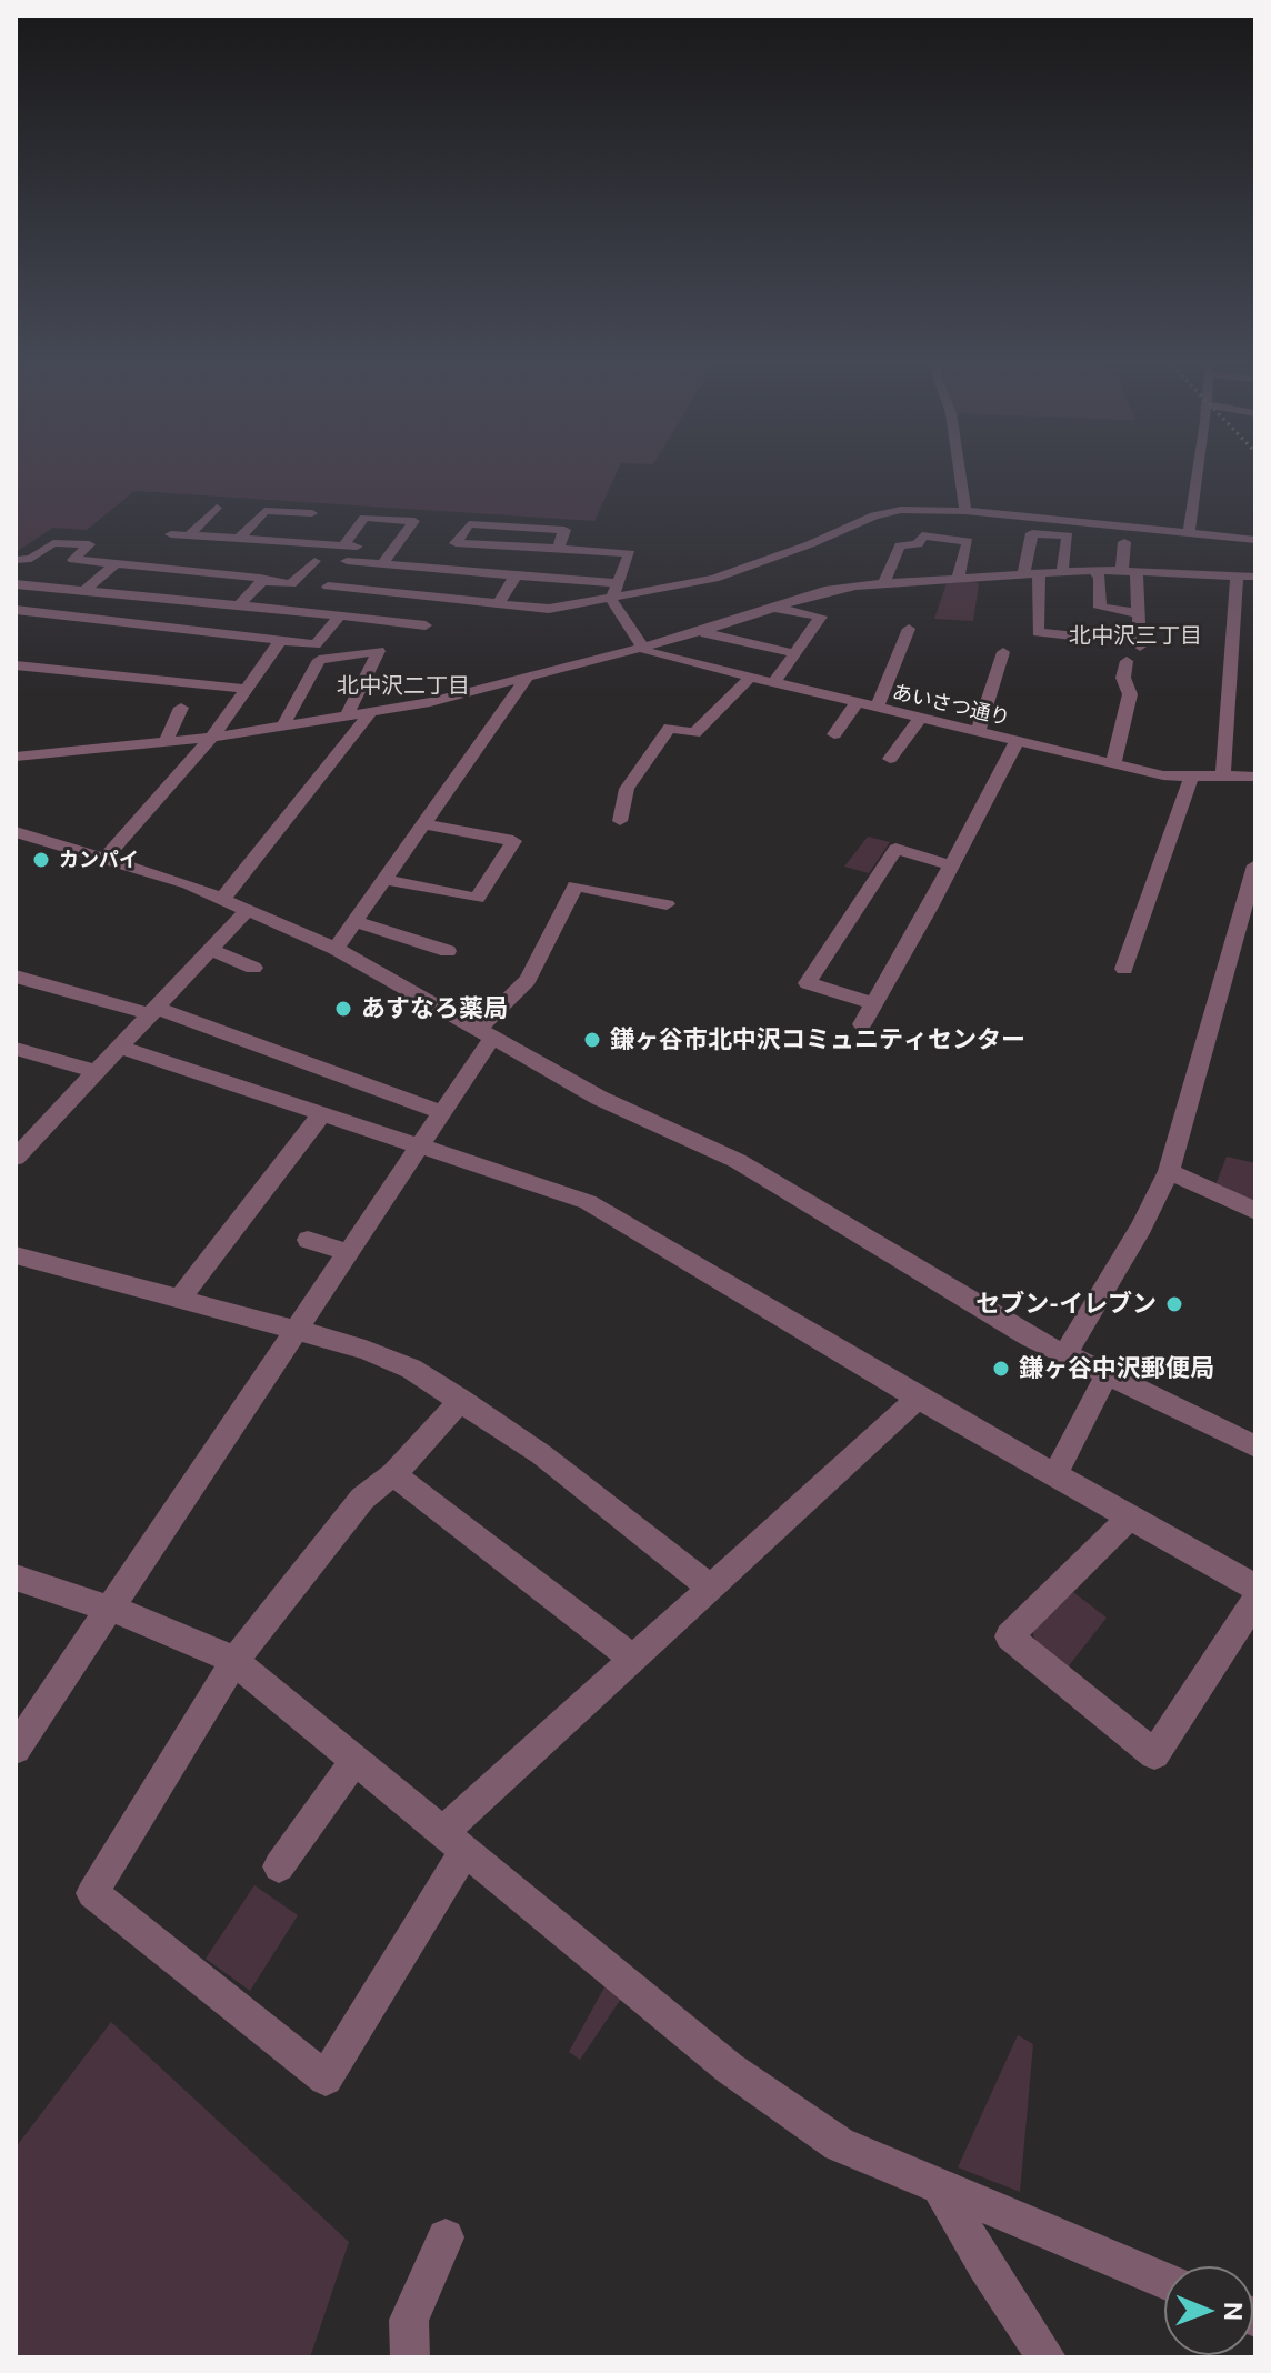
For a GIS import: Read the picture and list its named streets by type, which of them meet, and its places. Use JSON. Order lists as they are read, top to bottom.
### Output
{
  "streets": {
    "street": ["あいさつ通り"]
  },
  "districts": ["北中沢三丁目", "北中沢二丁目"],
  "places": [
    "カンパイ",
    "あすなろ薬局",
    "鎌ヶ谷市北中沢コミュニティセンター",
    "セブン-イレブン",
    "鎌ヶ谷中沢郵便局"
  ],
  "north": "right"
}
